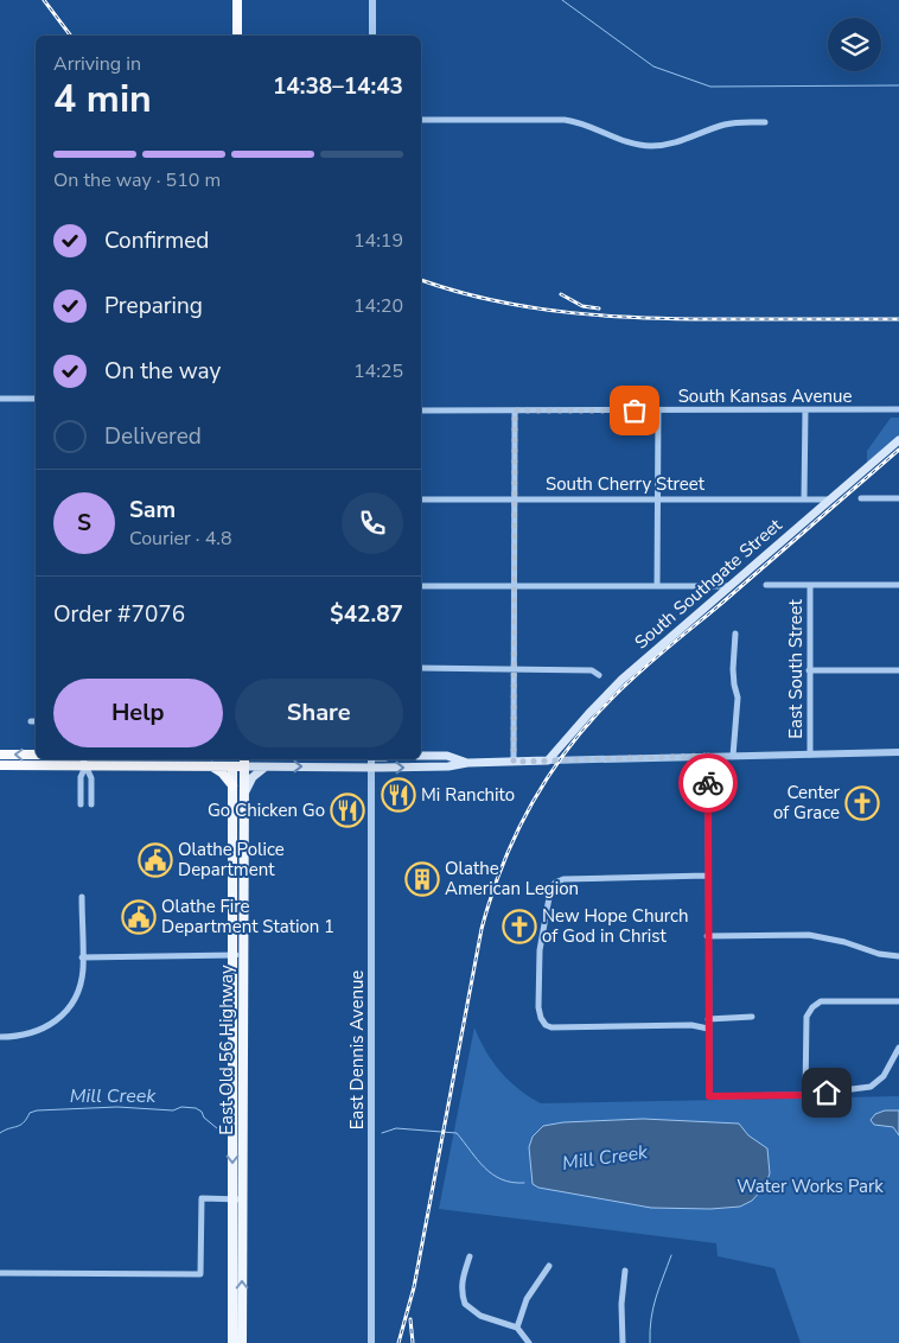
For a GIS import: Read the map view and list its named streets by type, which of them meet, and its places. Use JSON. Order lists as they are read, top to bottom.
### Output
{
  "streets": {
    "highway": ["East Old 56 Highway"],
    "main road": ["South Southgate Street"],
    "street": [
      "South Kansas Avenue",
      "South Cherry Street",
      "East South Street",
      "East Dennis Avenue"
    ]
  },
  "crossings": [
    ["South Cherry Street", "South Southgate Street"]
  ],
  "water": ["Mill Creek"],
  "parks": ["Water Works Park"],
  "places": {
    "restaurant": ["Mi Ranchito", "Go Chicken Go"],
    "church": ["Center of Grace", "New Hope Church of God in Christ"],
    "public building": ["Olathe Police Department", "Olathe Fire Department Station 1"],
    "building": ["Olathe American Legion"]
  },
  "page": {
    "heading": ["4 min", "Arriving in", "14:38–14:43"],
    "panel": [
      "Sam",
      "Courier · 4.8",
      "Order #7076",
      "$42.87"
    ],
    "bar": "On the way · 510 m",
    "list": [
      ["Confirmed", "14:19"],
      ["Preparing", "14:20"],
      ["On the way", "14:25"],
      "Delivered"
    ],
    "round": "S",
    "buttons": ["Help", "Share"]
  }
}
